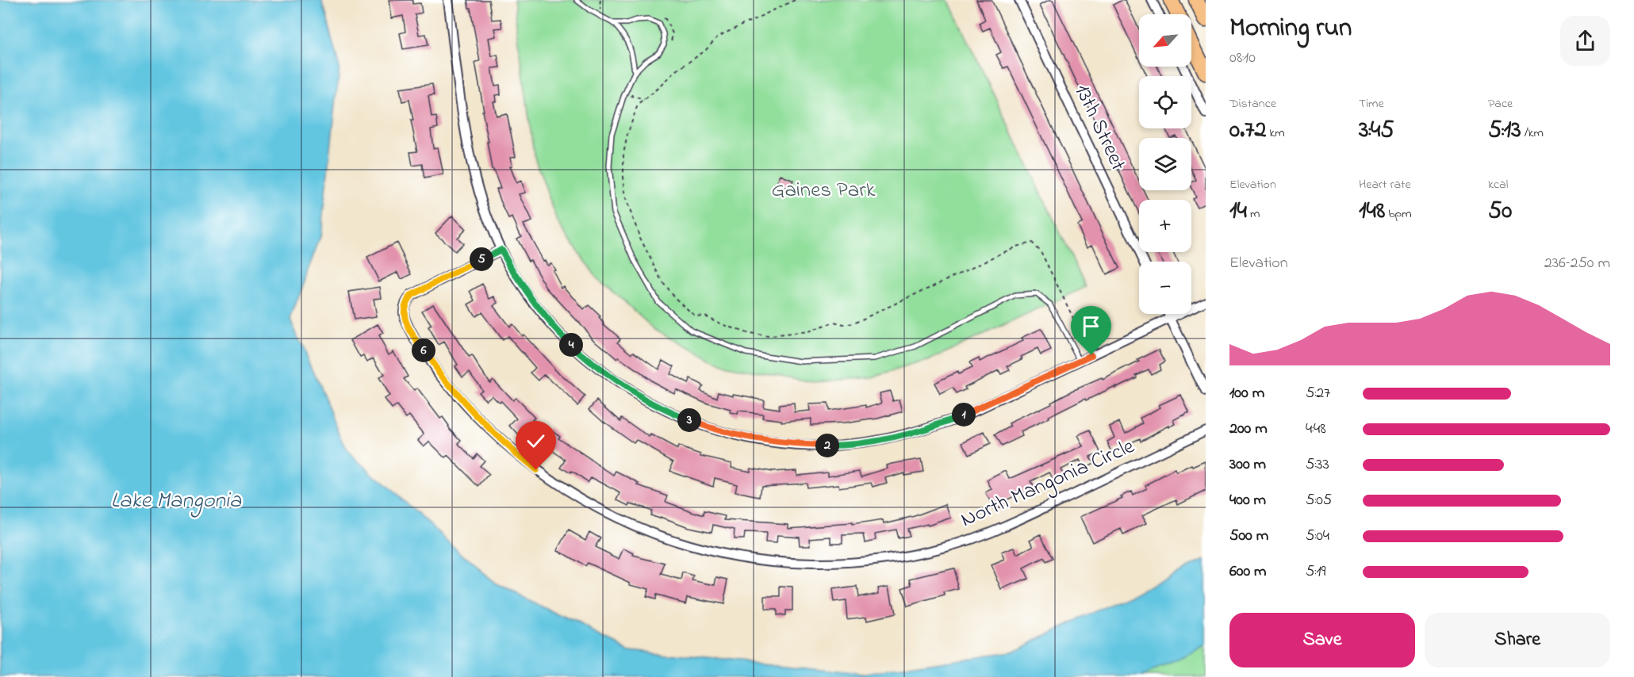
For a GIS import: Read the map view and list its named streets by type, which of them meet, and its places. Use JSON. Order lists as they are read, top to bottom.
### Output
{
  "streets": {
    "street": ["13th Street", "North Mangonia Circle"]
  },
  "water": ["Lake Mangonia"],
  "parks": ["Gaines Park"],
  "north": "bottom left",
  "page": {
    "heading": ["Morning run", "08:10"],
    "map_buttons": ["+", "−"],
    "stats": [
      ["Distance", "0.72 km"],
      ["Time", "3:45"],
      ["Pace", "5:13 /km"],
      ["Elevation", "14 m"],
      ["Heart rate", "148 bpm"],
      ["kcal", "50"]
    ],
    "chart": ["Elevation", "236–250 m"],
    "pins": [
      "5",
      "4",
      "6",
      "1",
      "3",
      "2"
    ],
    "list": [
      {
        "name": "100 m",
        "note": "5:27"
      },
      {
        "name": "200 m",
        "note": "4:48"
      },
      {
        "name": "300 m",
        "note": "5:33"
      },
      {
        "name": "400 m",
        "note": "5:05"
      },
      {
        "name": "500 m",
        "note": "5:04"
      },
      {
        "name": "600 m",
        "note": "5:19"
      }
    ],
    "buttons": ["Save", "Share"]
  }
}
